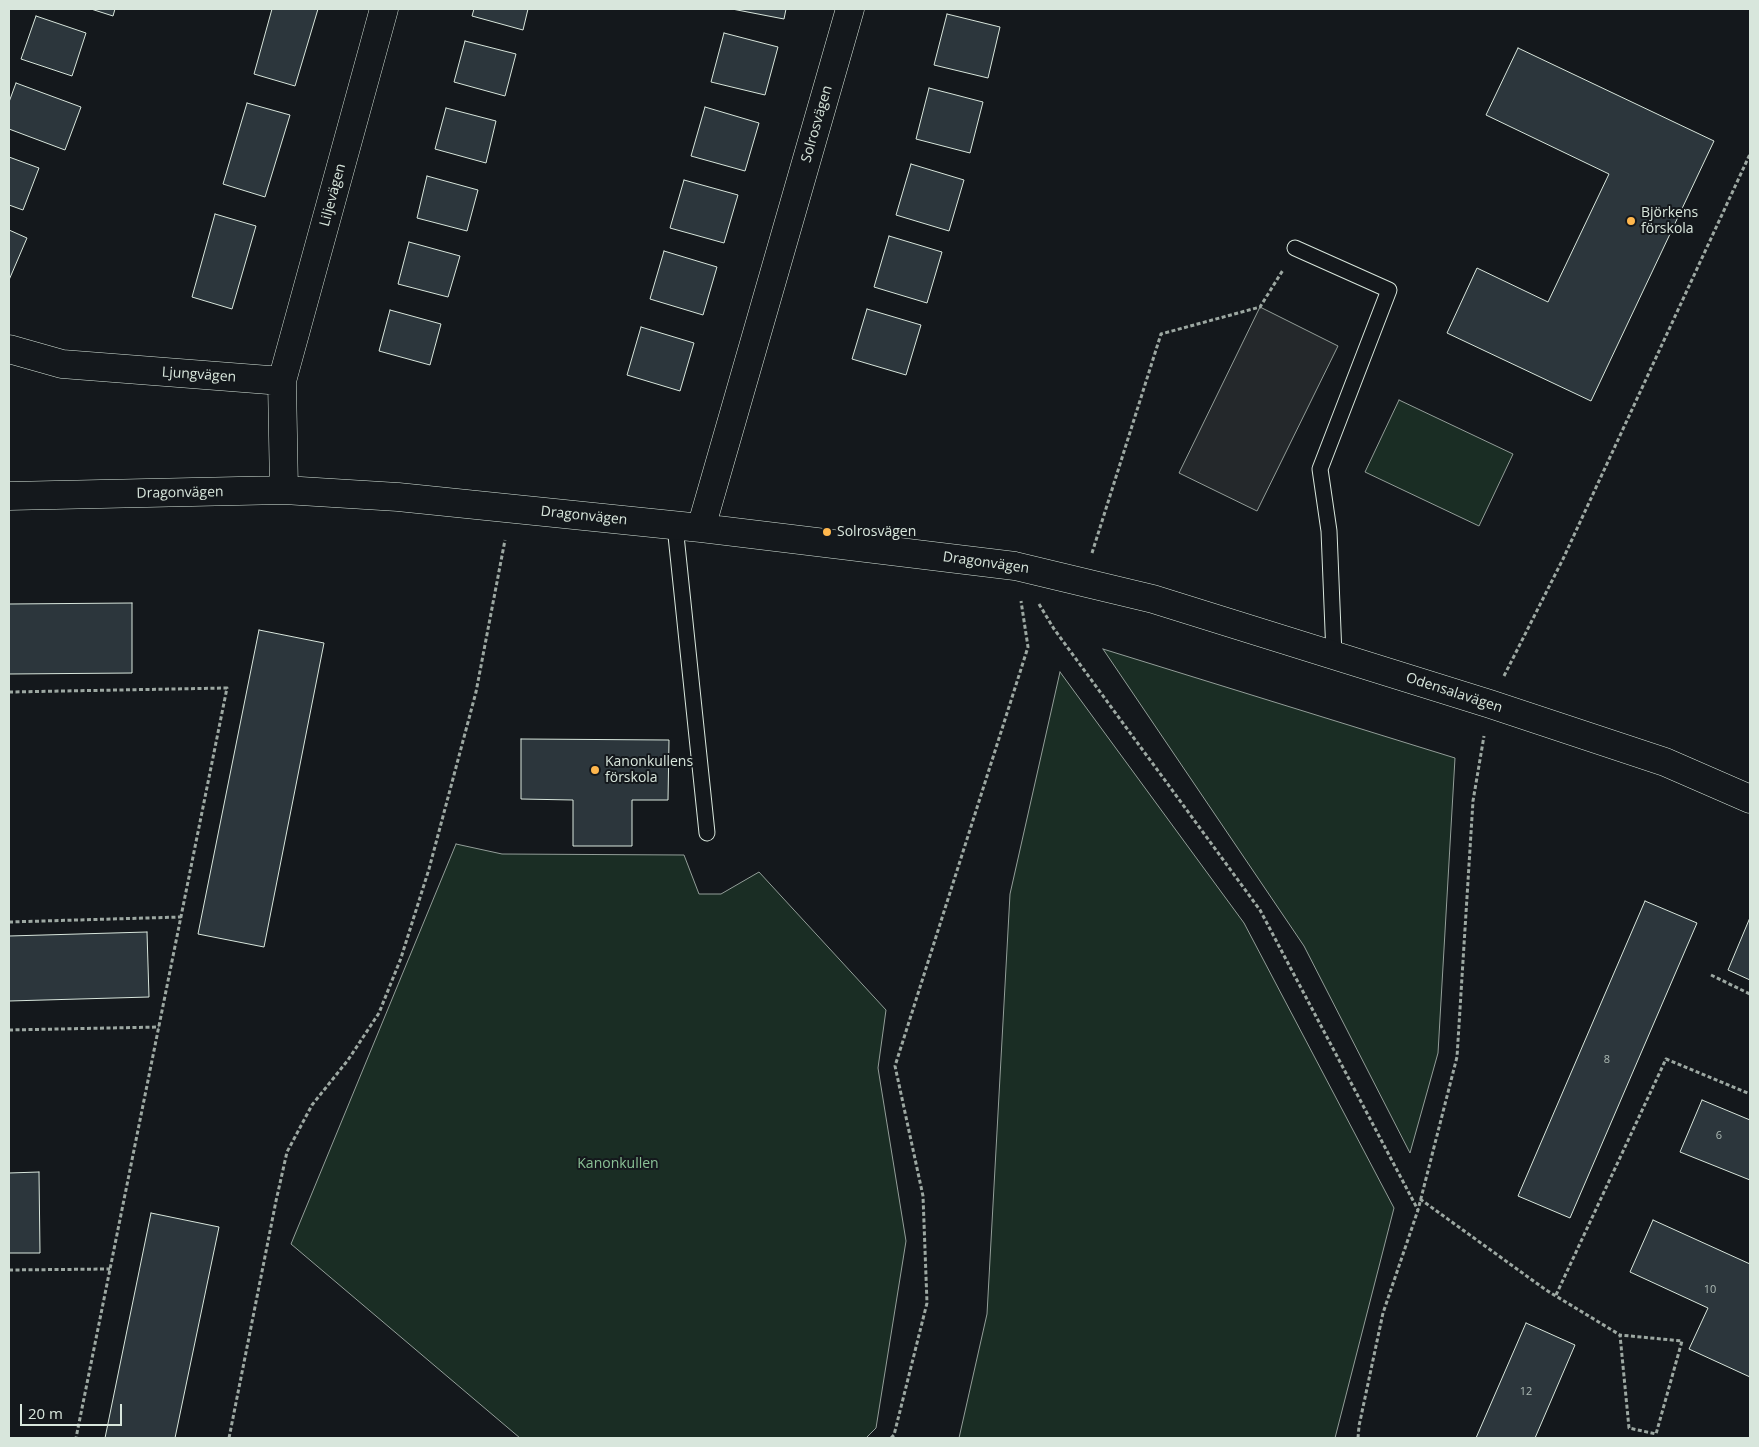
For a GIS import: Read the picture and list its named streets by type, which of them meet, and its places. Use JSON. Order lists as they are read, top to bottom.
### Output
{
  "streets": {
    "street": [
      "Solrosvägen",
      "Liljevägen",
      "Ljungvägen",
      "Dragonvägen",
      "Odensalavägen"
    ]
  },
  "crossings": [
    ["Solrosvägen", "Dragonvägen"],
    ["Liljevägen", "Ljungvägen"],
    ["Dragonvägen", "Odensalavägen"]
  ],
  "parks": ["Kanonkullen"],
  "places": ["Björkens förskola", "Solrosvägen", "Kanonkullens förskola"],
  "house_numbers": [
    "8",
    "6",
    "10",
    "12"
  ],
  "scale_bar": "20 m"
}
